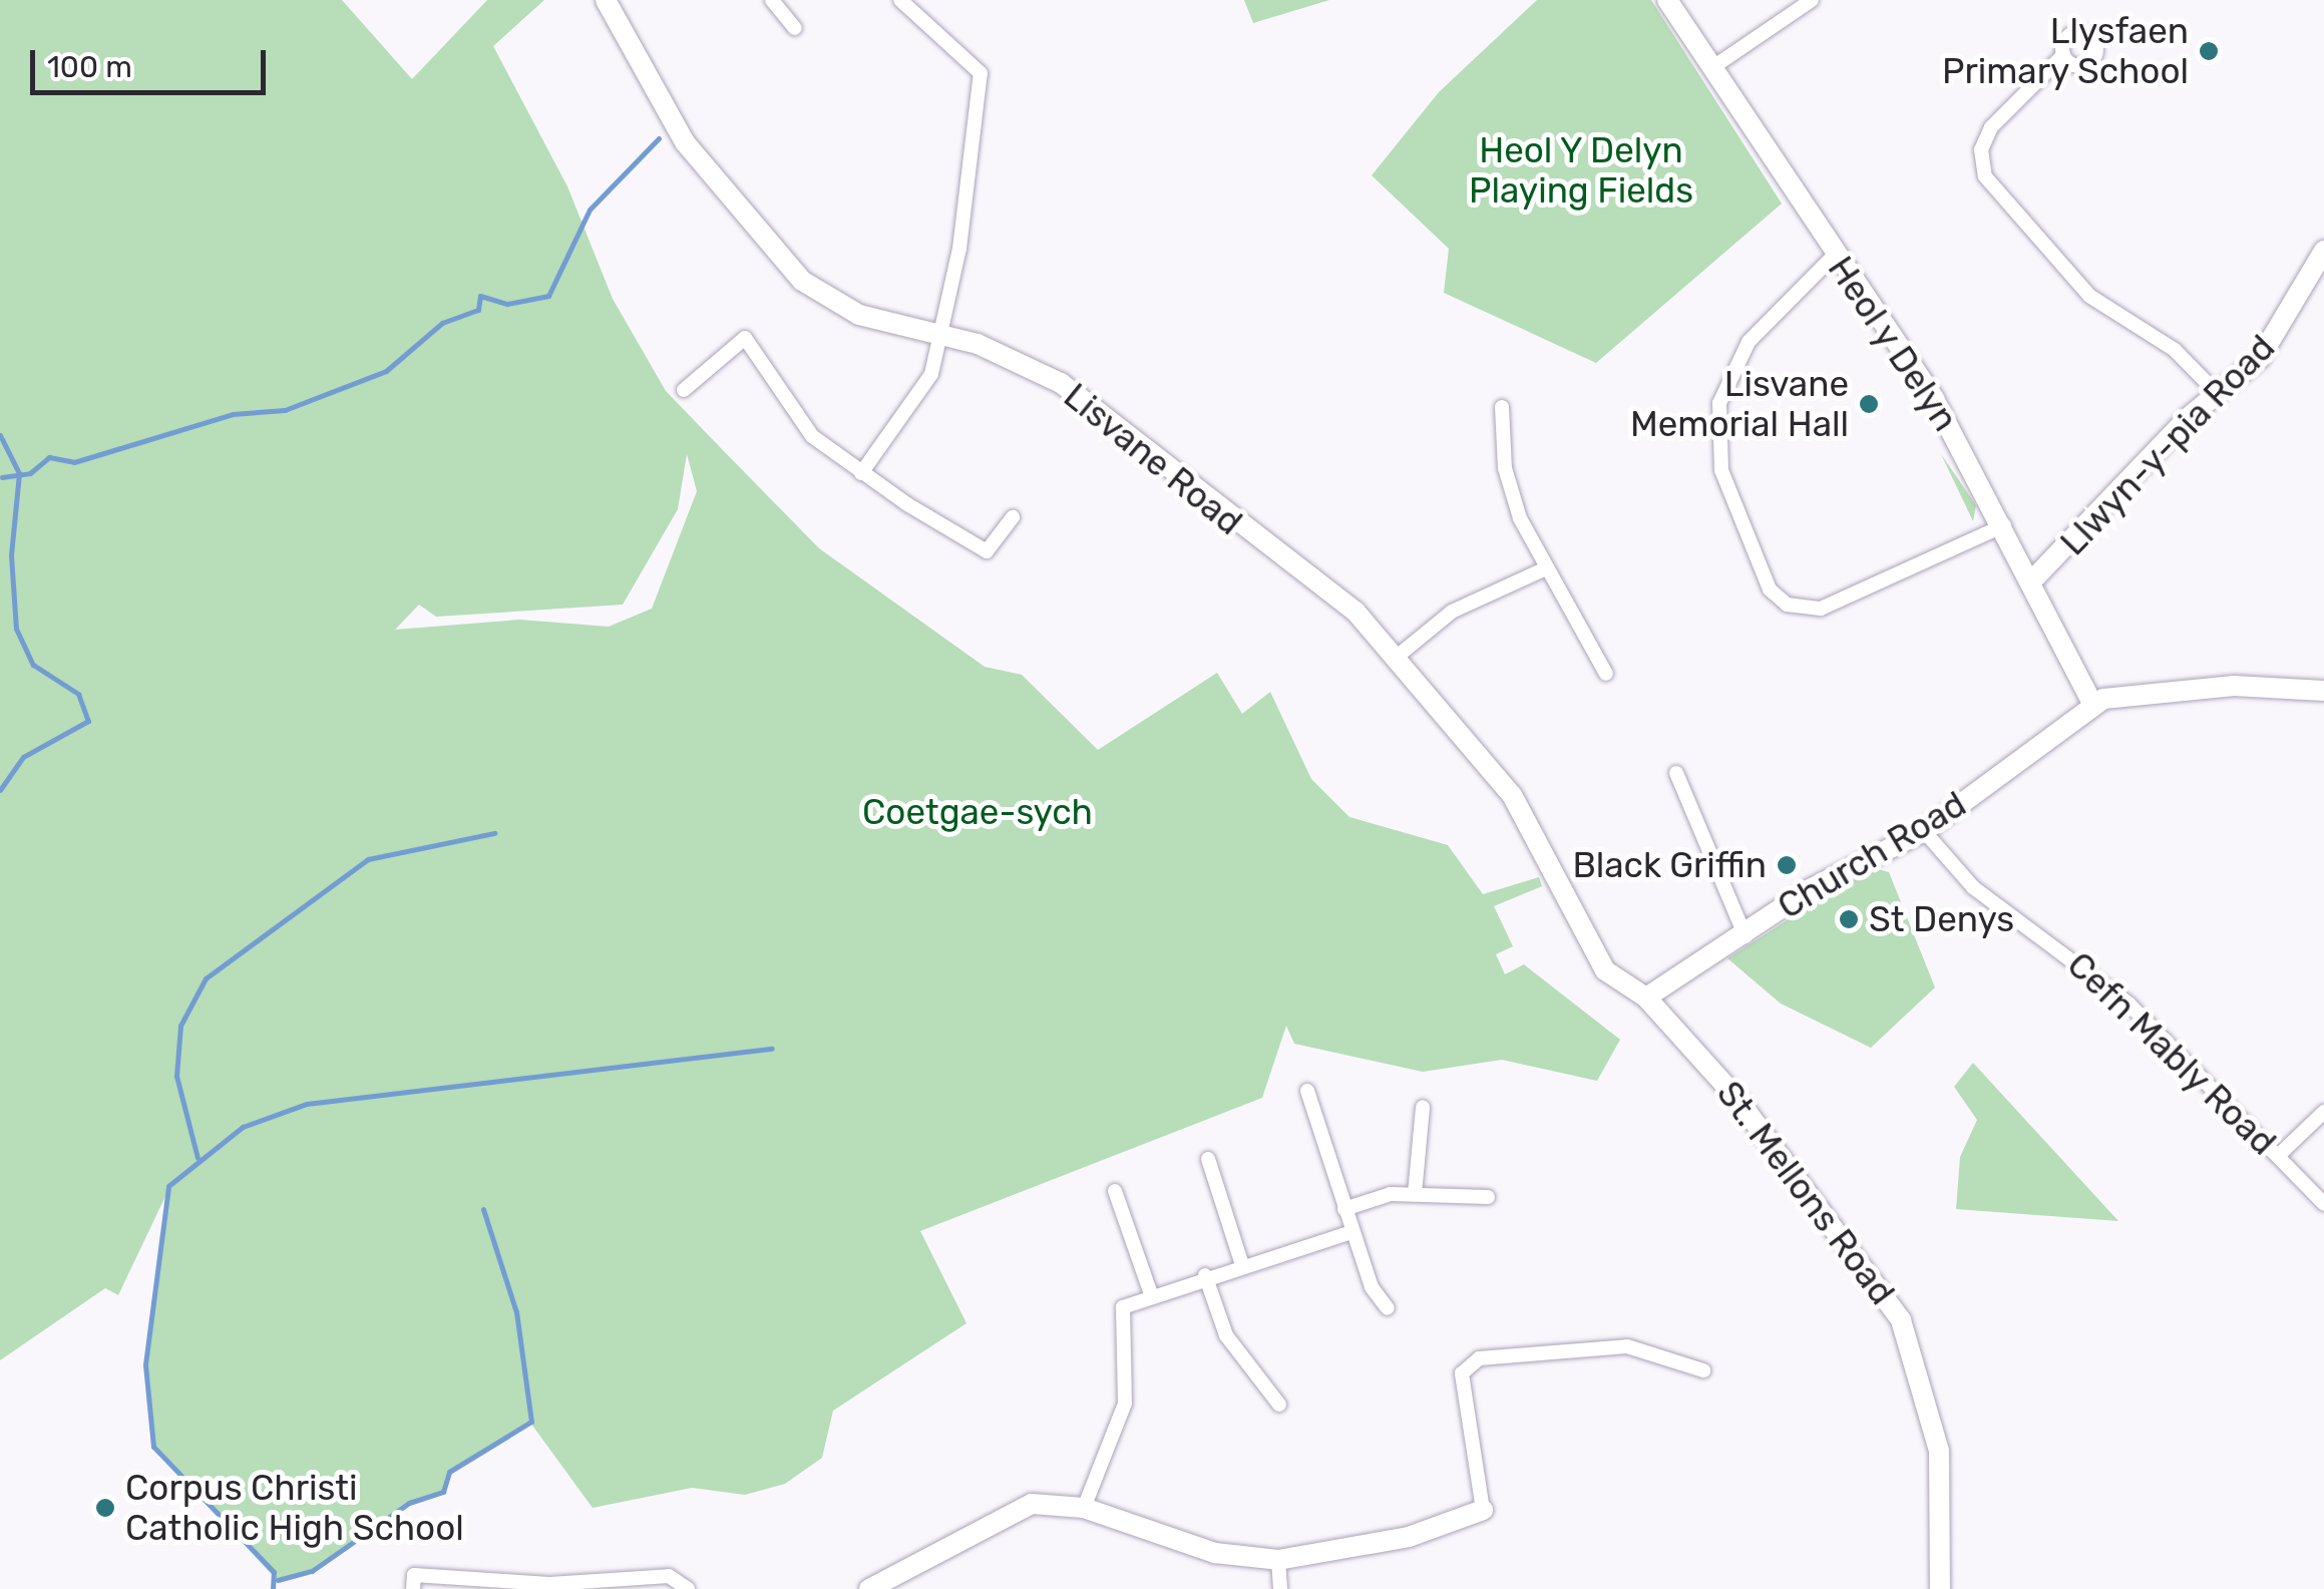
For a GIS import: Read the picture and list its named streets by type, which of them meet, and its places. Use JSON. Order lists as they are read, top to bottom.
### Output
{
  "streets": {
    "street": [
      "Heol y Delyn",
      "Llwyn-y-pia Road",
      "Lisvane Road",
      "Church Road",
      "Cefn Mably Road",
      "St. Mellons Road"
    ]
  },
  "crossings": [
    ["Heol y Delyn", "Llwyn-y-pia Road"],
    ["Heol y Delyn", "Church Road"],
    ["Lisvane Road", "Church Road"],
    ["Lisvane Road", "St. Mellons Road"],
    ["Church Road", "Cefn Mably Road"],
    ["Church Road", "St. Mellons Road"]
  ],
  "parks": ["Heol Y Delyn Playing Fields", "Coetgae-sych"],
  "places": [
    "Llysfaen Primary School",
    "Lisvane Memorial Hall",
    "Black Griffin",
    "St Denys",
    "Corpus Christi Catholic High School"
  ],
  "scale_bar": "100 m"
}
